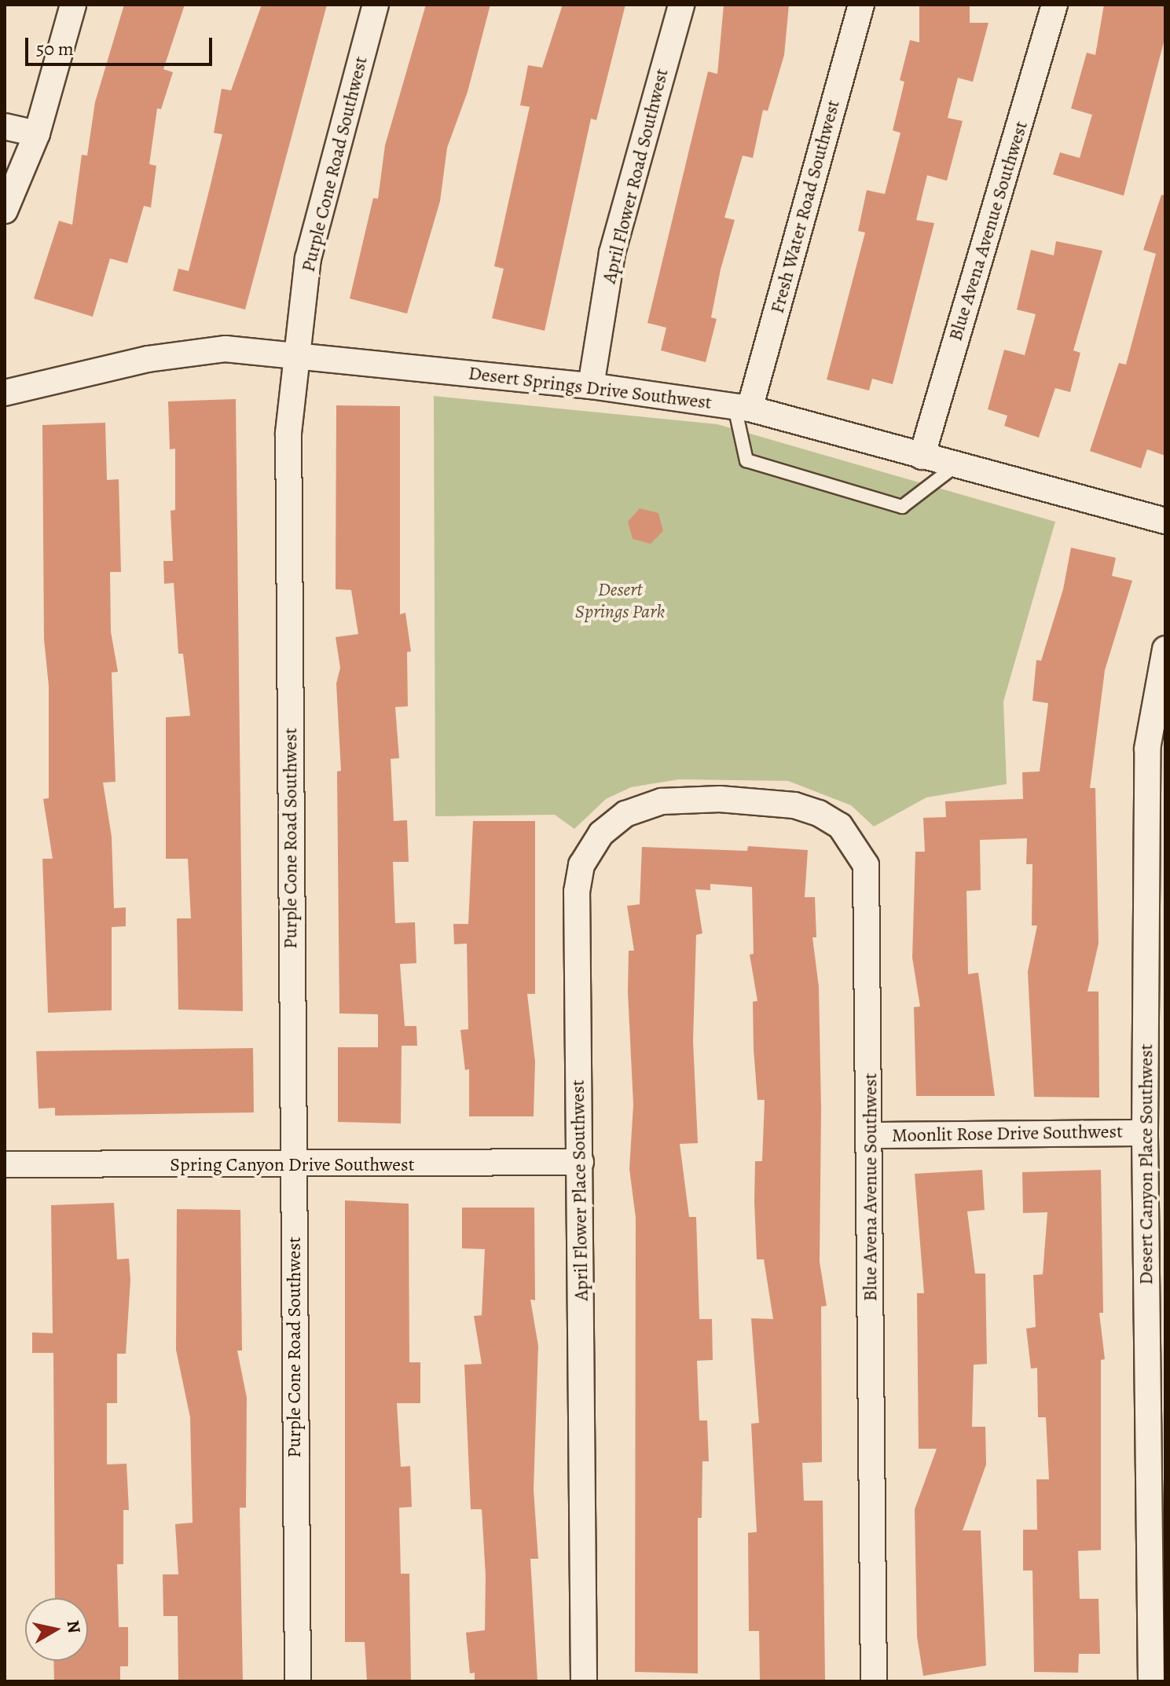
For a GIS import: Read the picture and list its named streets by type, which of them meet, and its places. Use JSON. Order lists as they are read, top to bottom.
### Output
{
  "streets": {
    "street": [
      "Purple Cone Road Southwest",
      "April Flower Road Southwest",
      "Fresh Water Road Southwest",
      "Blue Avena Avenue Southwest",
      "Desert Springs Drive Southwest",
      "Moonlit Rose Drive Southwest",
      "Desert Canyon Place Southwest",
      "Spring Canyon Drive Southwest",
      "April Flower Place Southwest"
    ]
  },
  "crossings": [
    ["Purple Cone Road Southwest", "Desert Springs Drive Southwest"],
    ["Purple Cone Road Southwest", "Spring Canyon Drive Southwest"],
    ["April Flower Road Southwest", "Desert Springs Drive Southwest"],
    ["Fresh Water Road Southwest", "Desert Springs Drive Southwest"],
    ["Blue Avena Avenue Southwest", "Desert Springs Drive Southwest"],
    ["Blue Avena Avenue Southwest", "Moonlit Rose Drive Southwest"],
    ["Blue Avena Avenue Southwest", "April Flower Place Southwest"],
    ["Moonlit Rose Drive Southwest", "Desert Canyon Place Southwest"],
    ["Spring Canyon Drive Southwest", "April Flower Place Southwest"]
  ],
  "parks": ["Desert Springs Park"],
  "scale_bar": "50 m",
  "north": "right"
}
